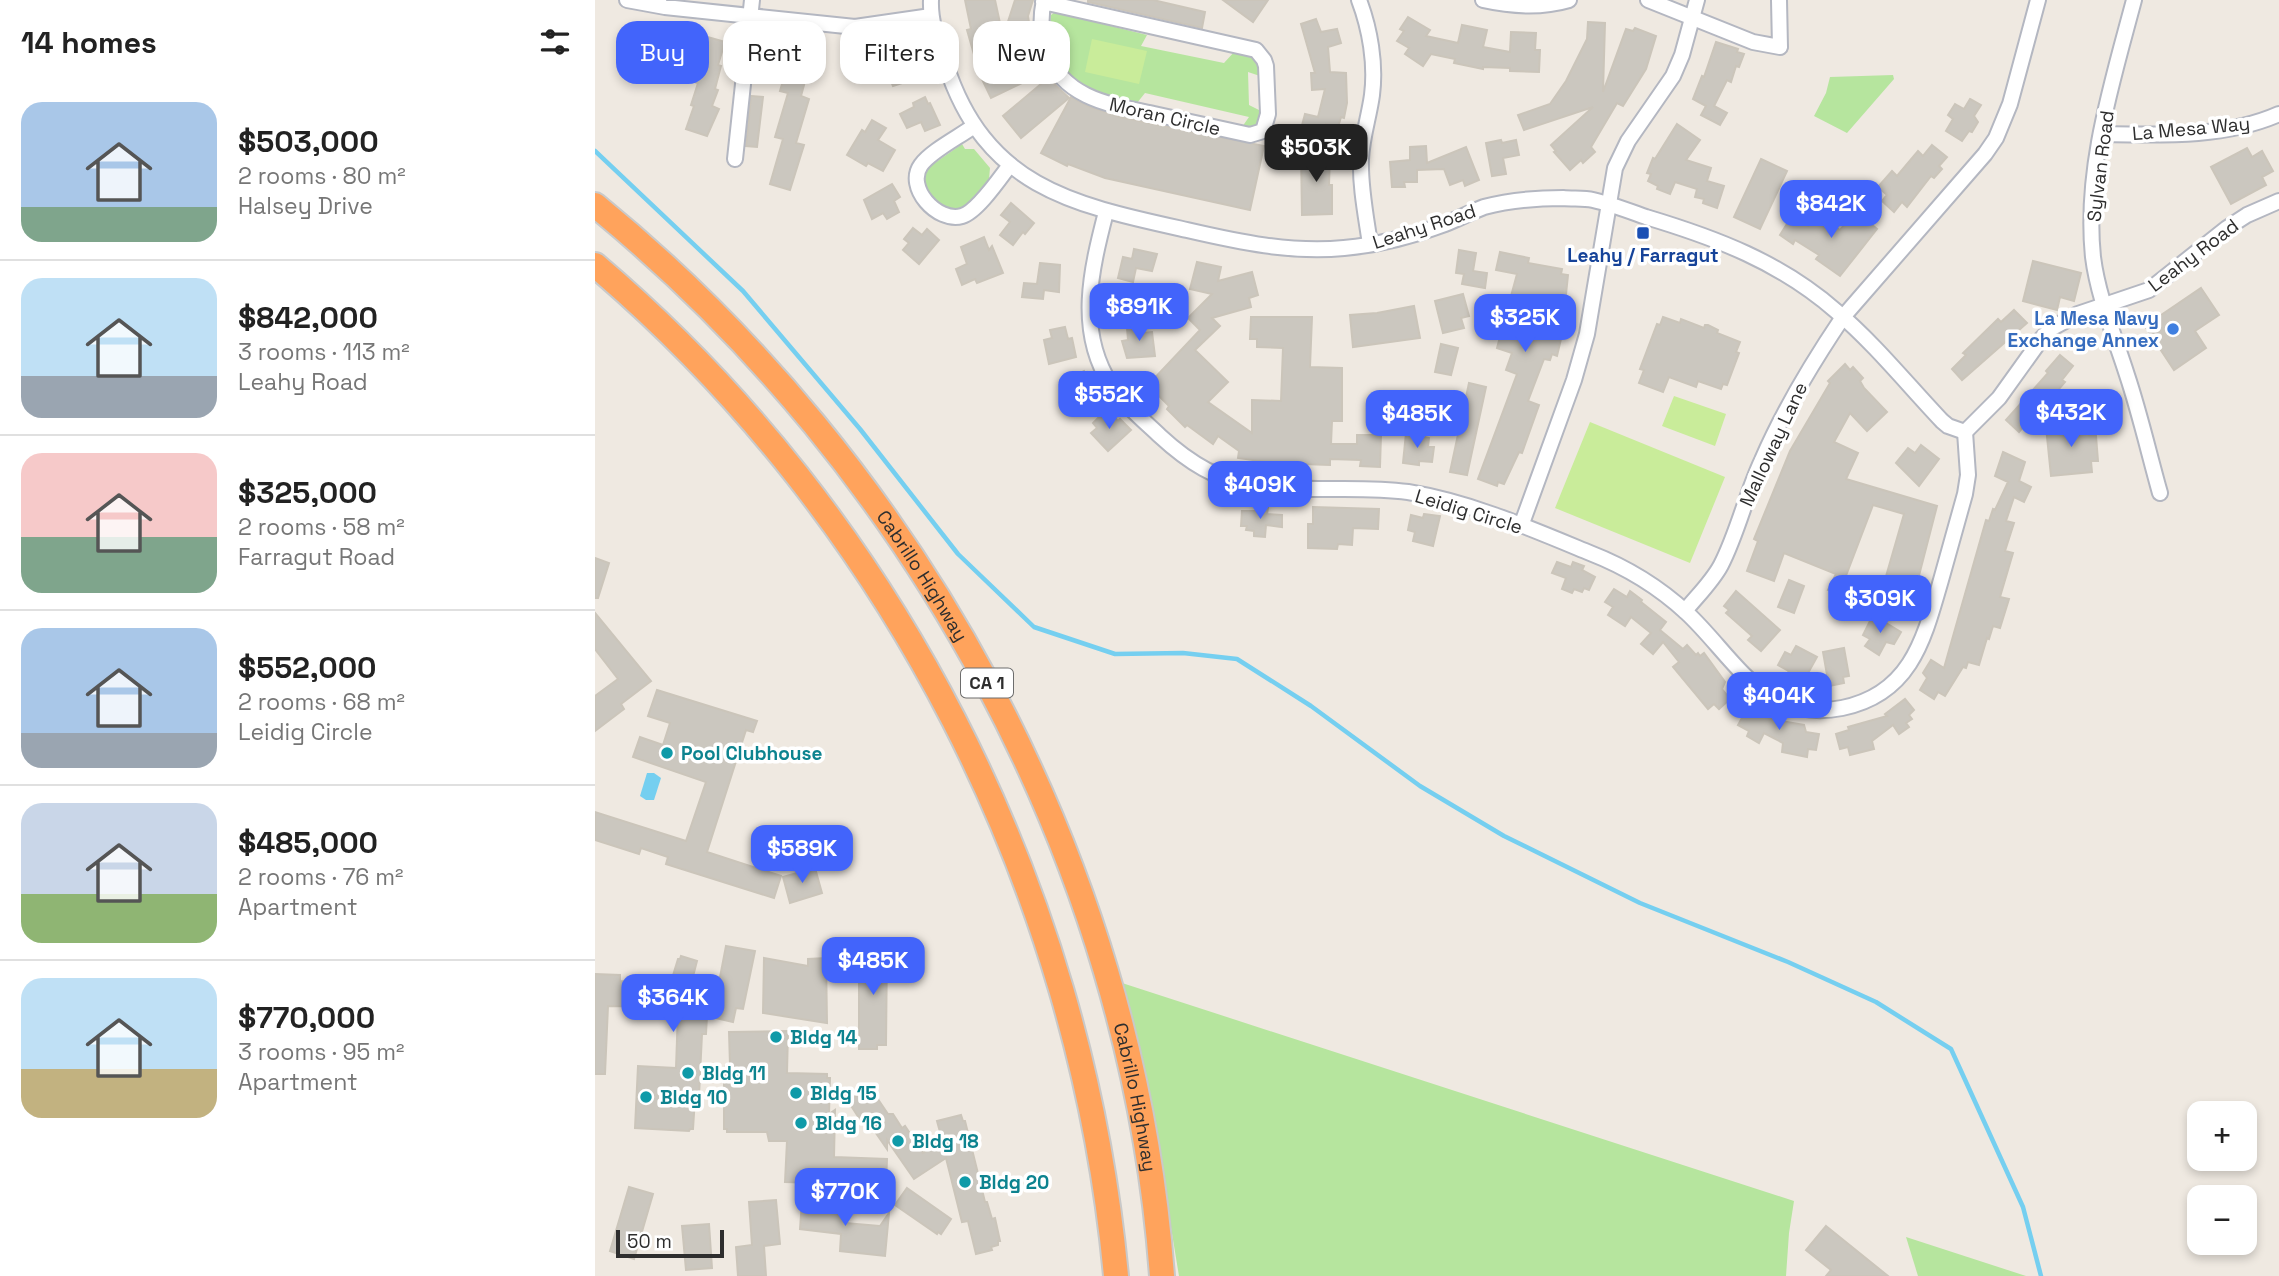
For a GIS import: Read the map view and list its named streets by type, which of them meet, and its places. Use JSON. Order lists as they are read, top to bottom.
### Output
{
  "streets": {
    "highway": ["Cabrillo Highway", "CA 1"],
    "street": [
      "Moran Circle",
      "La Mesa Way",
      "Sylvan Road",
      "Leahy Road",
      "Malloway Lane",
      "Leidig Circle"
    ]
  },
  "crossings": [
    ["La Mesa Way", "Sylvan Road"],
    ["Sylvan Road", "Leahy Road"],
    ["Leahy Road", "Malloway Lane"],
    ["Leahy Road", "Leidig Circle"],
    ["Malloway Lane", "Leidig Circle"]
  ],
  "places": {
    "transit": ["Leahy / Farragut"],
    "other": [
      "La Mesa Navy Exchange Annex",
      "Pool Clubhouse",
      "Bldg 14",
      "Bldg 11",
      "Bldg 15",
      "Bldg 10",
      "Bldg 16",
      "Bldg 18",
      "Bldg 20"
    ]
  },
  "scale_bar": "50 m",
  "page": {
    "heading": "14 homes",
    "chip": [
      "Buy",
      "Rent",
      "Filters",
      "New"
    ],
    "list": [
      {
        "name": "$503,000",
        "note": "2 rooms · 80 m² · Halsey Drive"
      },
      {
        "name": "$842,000",
        "note": "3 rooms · 113 m² · Leahy Road"
      },
      {
        "name": "$325,000",
        "note": "2 rooms · 58 m² · Farragut Road"
      },
      {
        "name": "$552,000",
        "note": "2 rooms · 68 m² · Leidig Circle"
      },
      {
        "name": "$485,000",
        "note": "2 rooms · 76 m² · Apartment"
      },
      {
        "name": "$770,000",
        "note": "3 rooms · 95 m² · Apartment"
      }
    ],
    "price": [
      "$503K",
      "$842K",
      "$891K",
      "$325K",
      "$552K",
      "$432K",
      "$485K",
      "$409K",
      "$309K",
      "$404K",
      "$589K",
      "$485K",
      "$364K",
      "$770K"
    ],
    "map_buttons": ["+", "−"],
    "scale": "50 m"
  }
}
